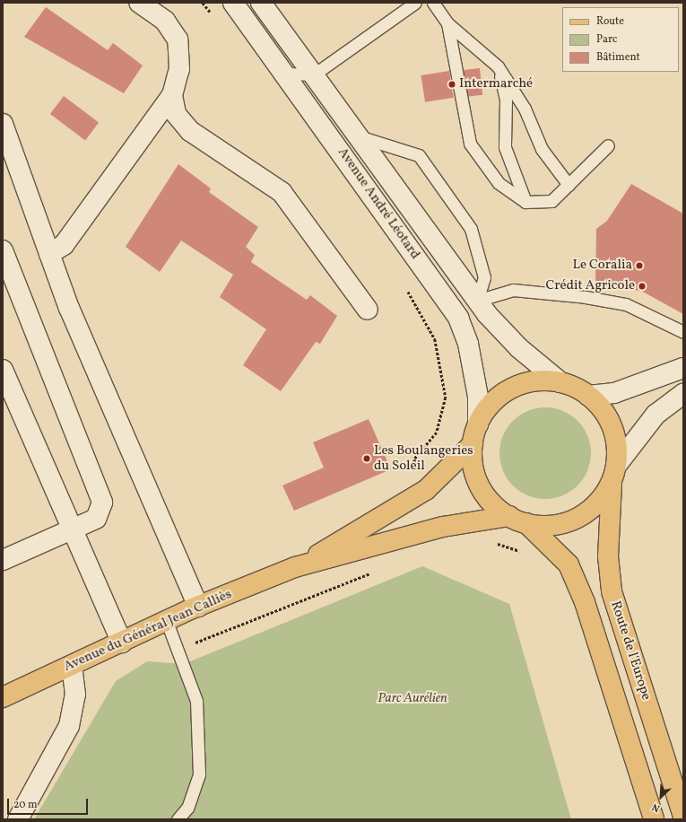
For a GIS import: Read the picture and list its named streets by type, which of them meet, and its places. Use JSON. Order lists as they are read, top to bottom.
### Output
{
  "streets": {
    "main road": ["Avenue du Général Jean Calliès", "Route de l'Europe"],
    "street": ["Avenue André Léotard"]
  },
  "crossings": [
    ["Avenue André Léotard", "Route de l'Europe"]
  ],
  "parks": ["Parc Aurélien"],
  "places": [
    "Intermarché",
    "Le Coralia",
    "Crédit Agricole",
    "Les Boulangeries du Soleil"
  ],
  "legend": ["Route", "Parc", "Bâtiment"],
  "scale_bar": "20 m",
  "north": "bottom left"
}
